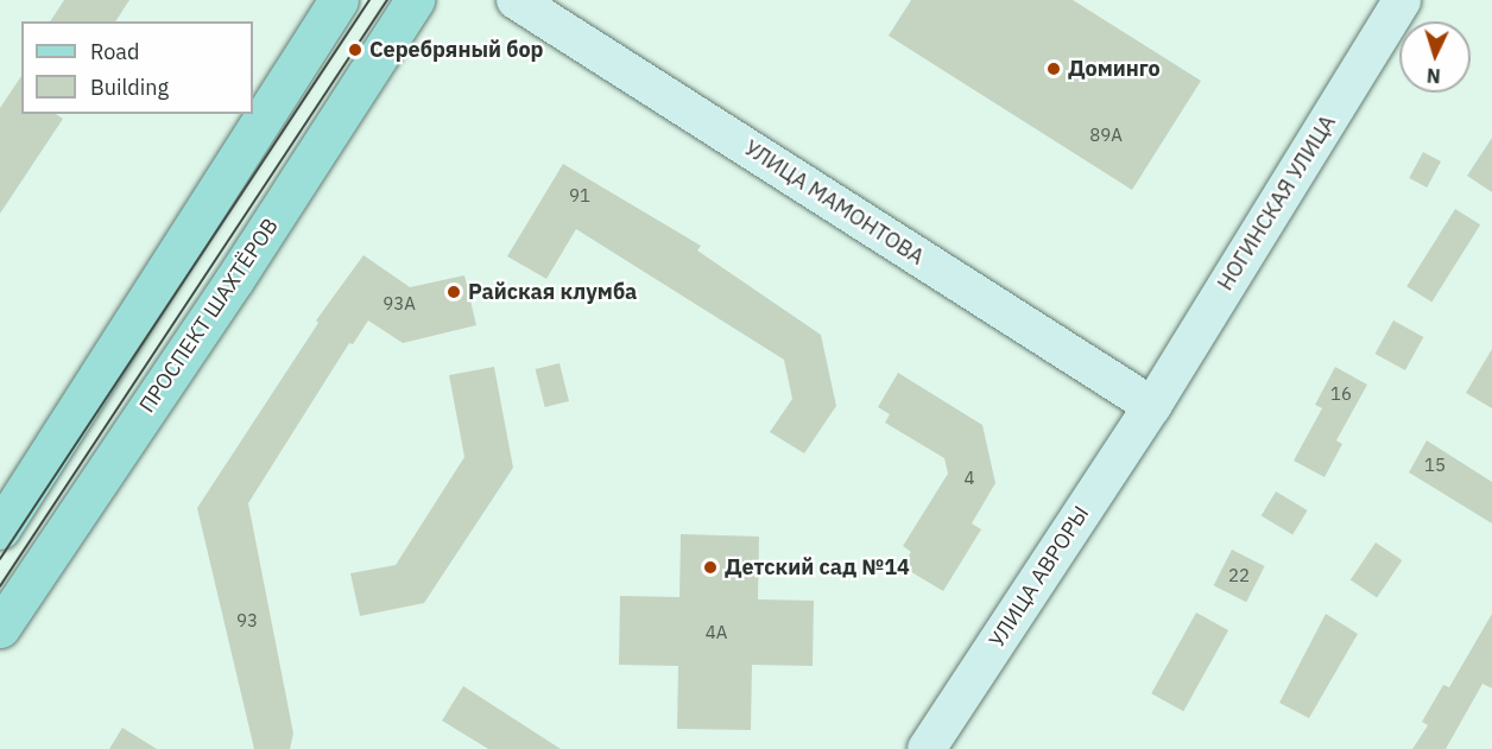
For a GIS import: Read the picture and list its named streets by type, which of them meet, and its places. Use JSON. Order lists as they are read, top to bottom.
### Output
{
  "streets": {
    "main road": ["ПРОСПЕКТ ШАХТЁРОВ"],
    "street": ["УЛИЦА МАМОНТОВА", "НОГИНСКАЯ УЛИЦА", "УЛИЦА АВРОРЫ"]
  },
  "crossings": [
    ["УЛИЦА МАМОНТОВА", "НОГИНСКАЯ УЛИЦА"],
    ["УЛИЦА МАМОНТОВА", "УЛИЦА АВРОРЫ"],
    ["НОГИНСКАЯ УЛИЦА", "УЛИЦА АВРОРЫ"]
  ],
  "places": [
    "Серебряный бор",
    "Доминго",
    "Райская клумба",
    "Детский сад №14"
  ],
  "house_numbers": [
    "89А",
    "91",
    "93А",
    "16",
    "15",
    "4",
    "22",
    "93",
    "4А"
  ],
  "legend": ["Road", "Building"],
  "north": "bottom"
}
